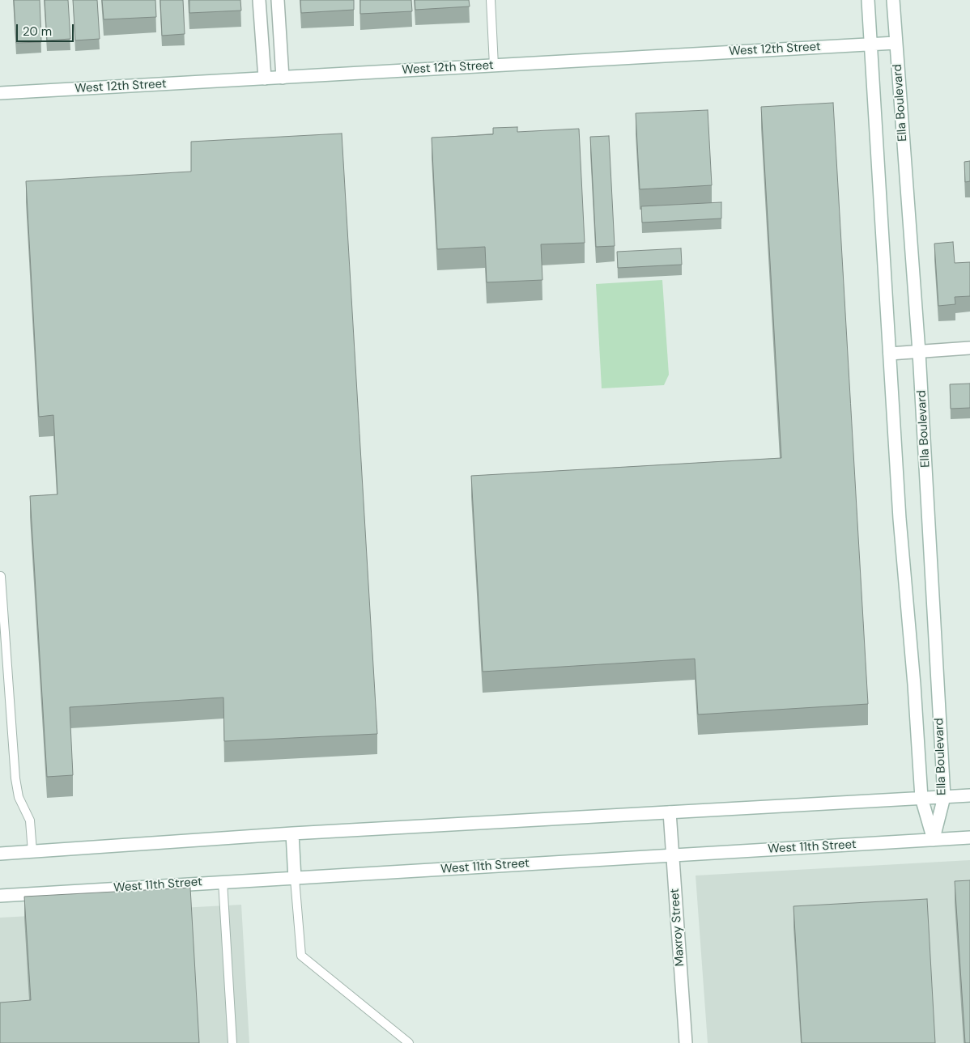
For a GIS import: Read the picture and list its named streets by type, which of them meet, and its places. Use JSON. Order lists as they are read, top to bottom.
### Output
{
  "streets": {
    "main road": [
      "West 12th Street",
      "Ella Boulevard",
      "West 11th Street",
      "Maxroy Street"
    ]
  },
  "crossings": [
    ["West 12th Street", "Ella Boulevard"],
    ["Ella Boulevard", "West 11th Street"],
    ["West 11th Street", "Maxroy Street"]
  ],
  "scale_bar": "20 m"
}
